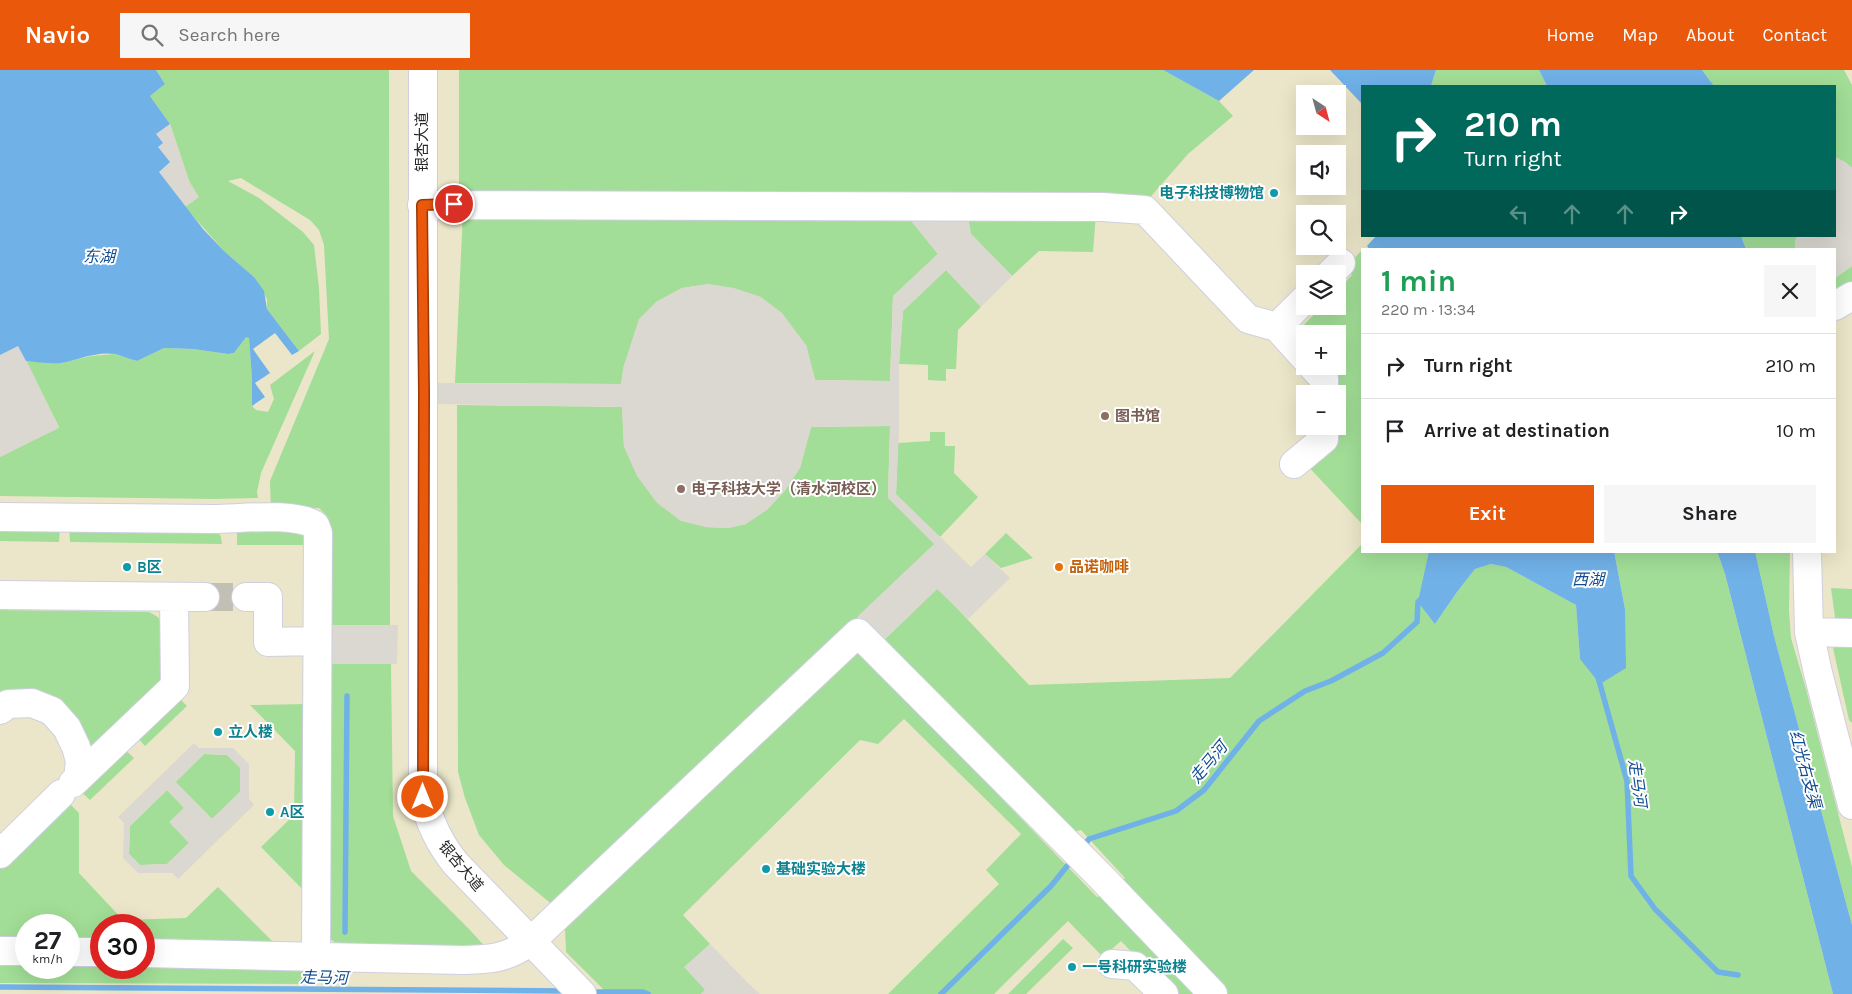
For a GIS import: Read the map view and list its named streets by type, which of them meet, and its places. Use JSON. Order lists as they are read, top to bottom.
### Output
{
  "streets": {
    "street": ["银杏大道"]
  },
  "water": [
    "东湖",
    "西湖",
    "走马河",
    "红光右支渠"
  ],
  "places": [
    "电子科技博物馆",
    "图书馆",
    "电子科技大学（清水河校区）",
    "B区",
    "品诺咖啡",
    "立人楼",
    "A区",
    "基础实验大楼",
    "一号科研实验楼"
  ],
  "north": "bottom right",
  "page": {
    "header": "Navio",
    "search": "Search here",
    "nav": [
      "Home",
      "Map",
      "About",
      "Contact"
    ],
    "map_buttons": ["+", "−"],
    "turn": ["210 m", "Turn right"],
    "heading": ["1 min", "220 m · 13:34"],
    "list": [
      {
        "name": "Turn right",
        "value": "210 m"
      },
      {
        "name": "Arrive at destination",
        "value": "10 m"
      }
    ],
    "buttons": ["Exit", "Share"],
    "speed": "27 km/h",
    "limit": "30"
  }
}
